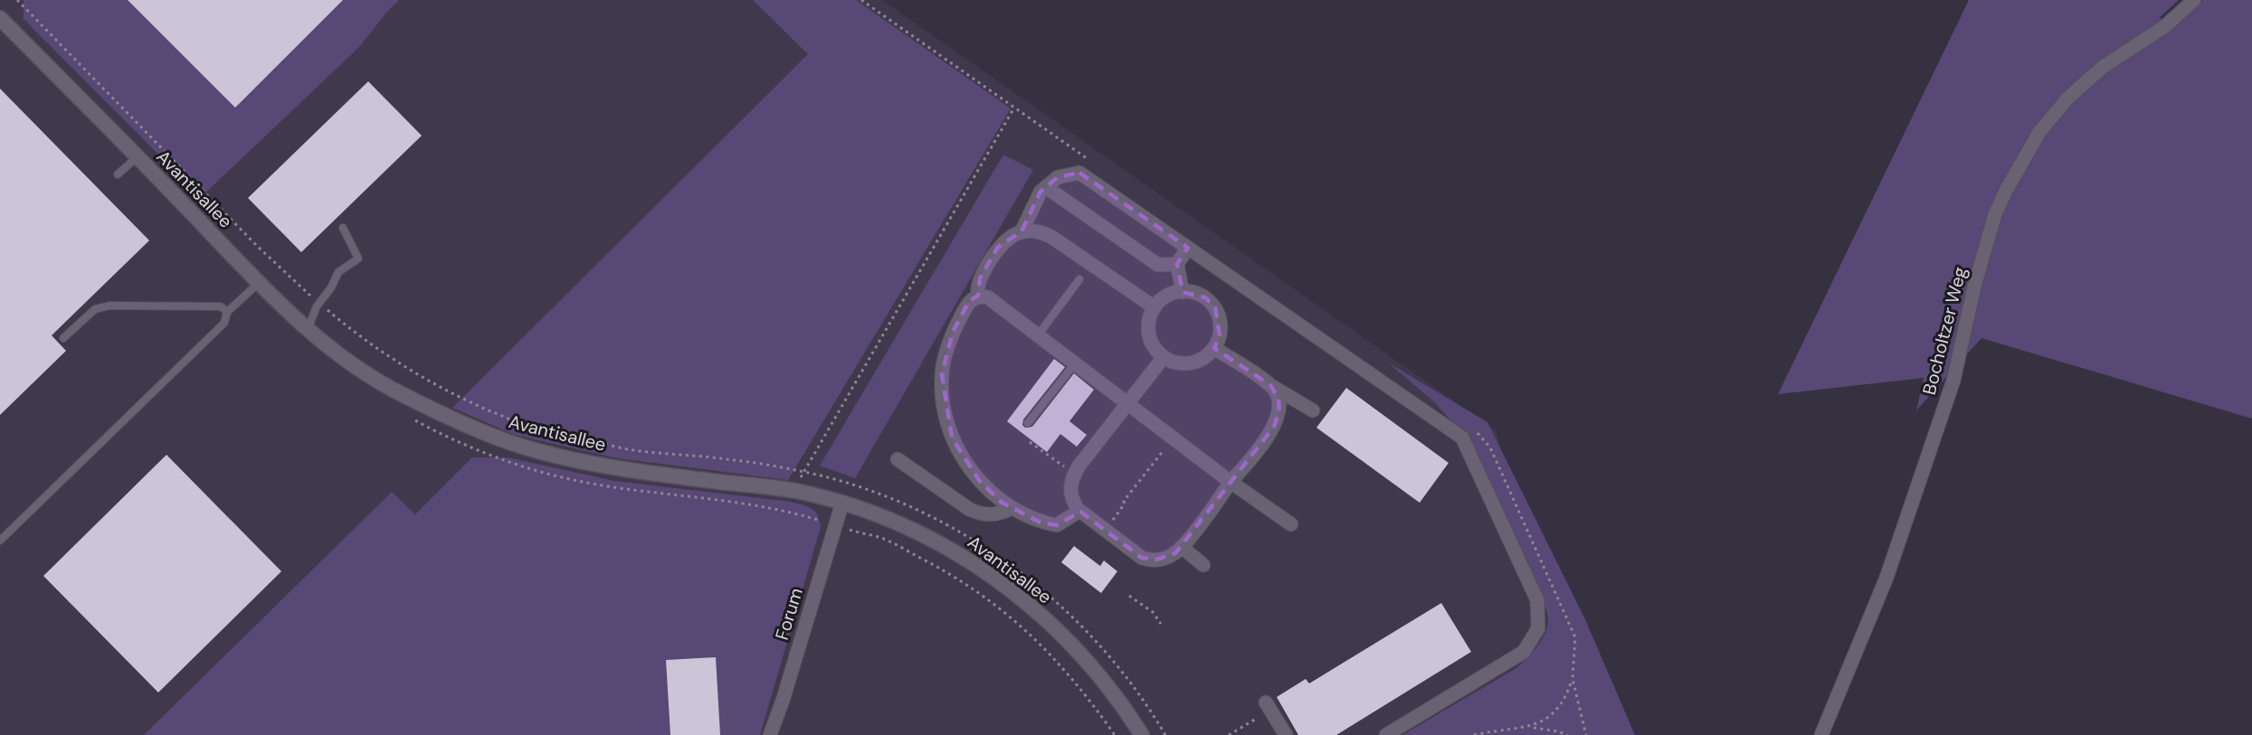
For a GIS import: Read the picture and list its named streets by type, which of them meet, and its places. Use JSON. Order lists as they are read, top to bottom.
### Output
{
  "streets": {
    "street": ["Avantisallee", "Bocholtzer Weg", "Forum"]
  },
  "crossings": [
    ["Avantisallee", "Forum"]
  ]
}
